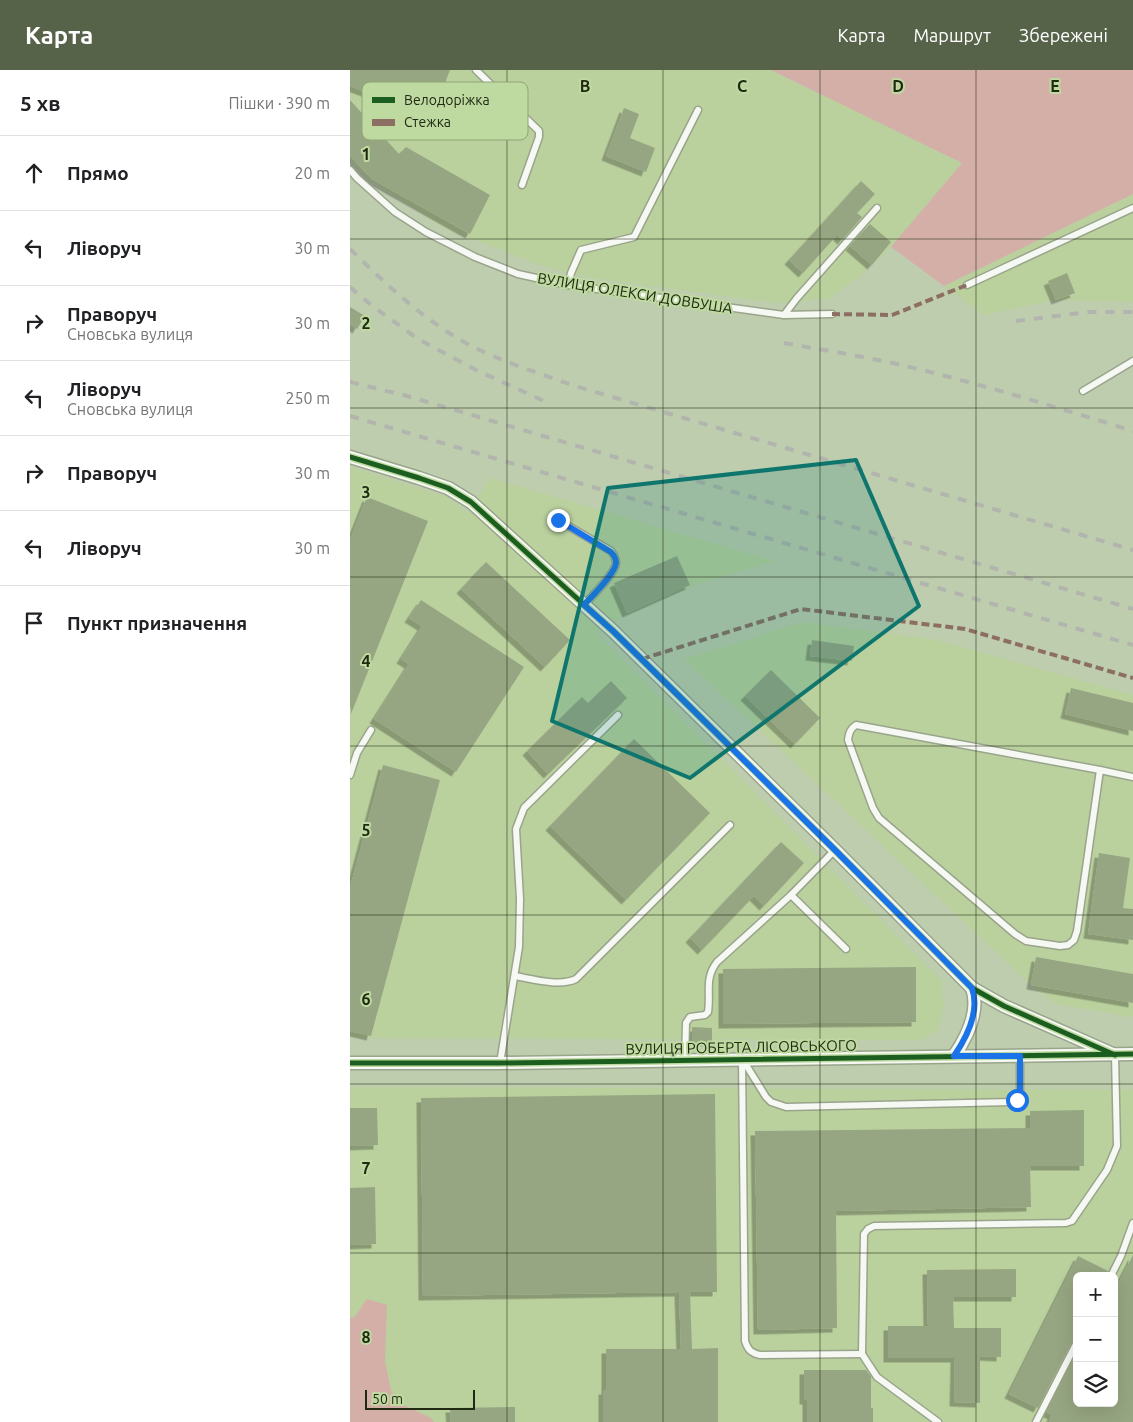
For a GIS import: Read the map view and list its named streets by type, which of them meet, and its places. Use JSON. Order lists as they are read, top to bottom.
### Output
{
  "streets": {
    "street": ["ВУЛИЦЯ РОБЕРТА ЛІСОВСЬКОГО"],
    "lane": ["ВУЛИЦЯ ОЛЕКСИ ДОВБУША"]
  },
  "legend": ["Велодоріжка", "Стежка"],
  "scale_bar": "50 m",
  "page": {
    "header": "Карта",
    "nav": ["Карта", "Маршрут", "Збережені"],
    "heading": ["5 хв", "Пішки · 390 m"],
    "list": [
      ["Прямо", "20 m"],
      ["Ліворуч", "30 m"],
      ["Праворуч", "Сновська вулиця", "30 m"],
      ["Ліворуч", "Сновська вулиця", "250 m"],
      ["Праворуч", "30 m"],
      ["Ліворуч", "30 m"],
      "Пункт призначення"
    ],
    "map_buttons": ["+", "−"],
    "scale": "50 m"
  },
  "grid": {
    "columns": [
      "B",
      "C",
      "D",
      "E"
    ],
    "rows": [
      "1",
      "2",
      "3",
      "4",
      "5",
      "6",
      "7",
      "8"
    ]
  }
}
